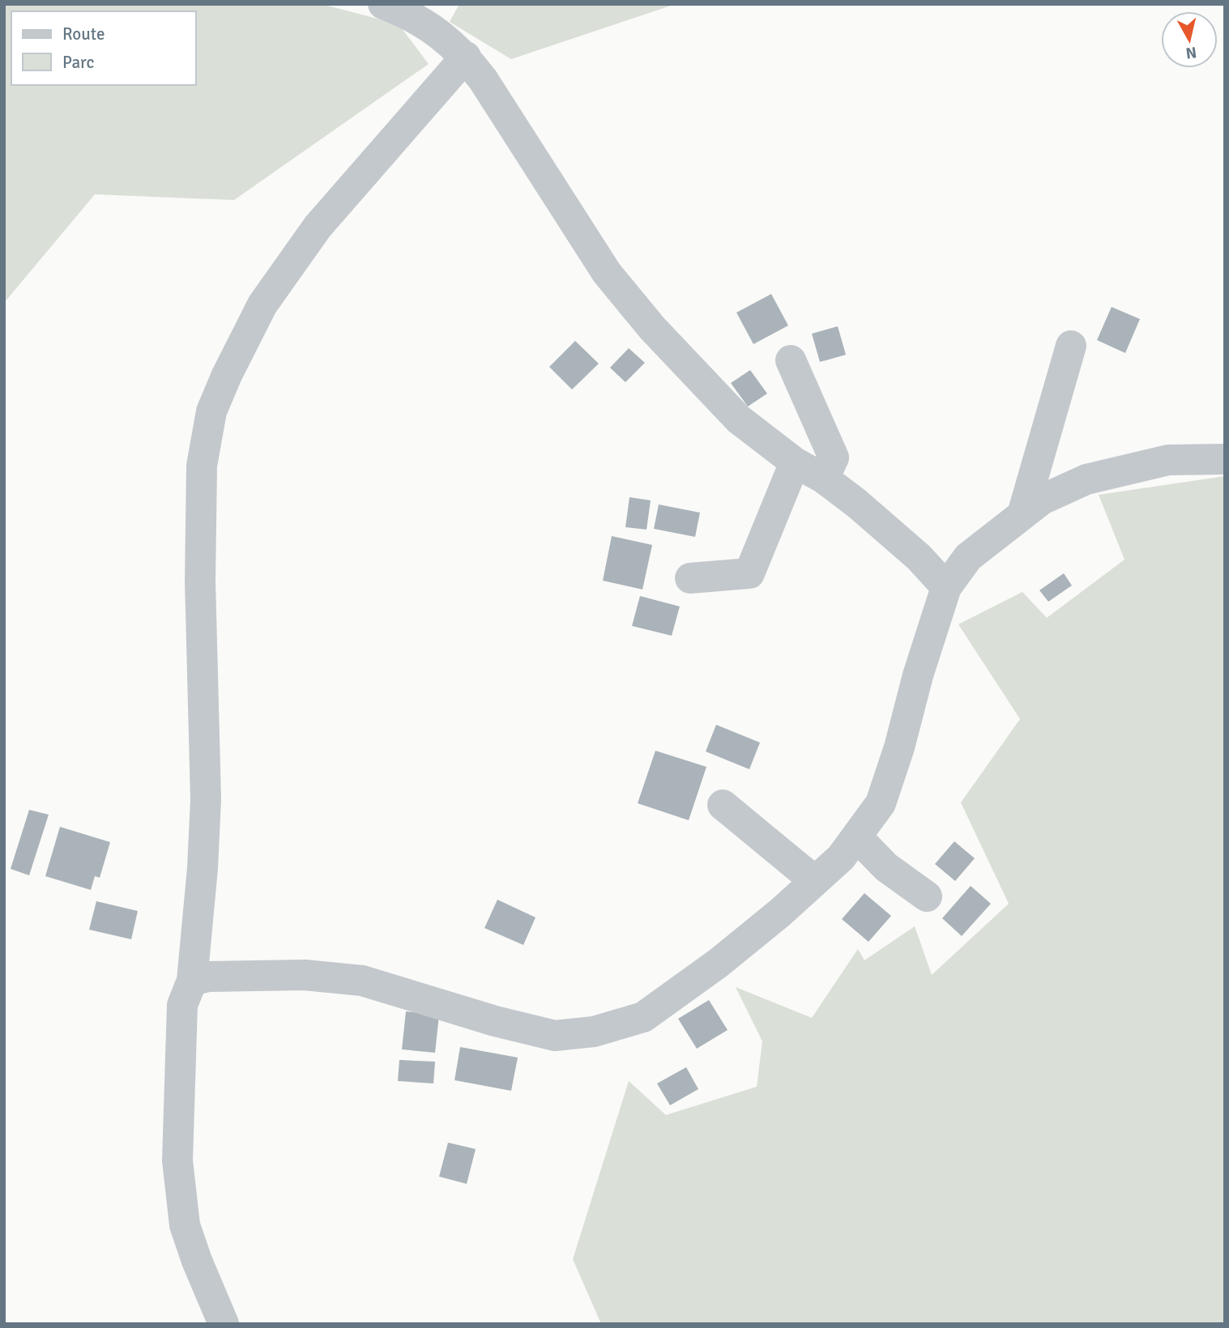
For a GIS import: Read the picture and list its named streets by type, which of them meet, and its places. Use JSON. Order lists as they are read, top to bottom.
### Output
{
  "legend": ["Route", "Parc"],
  "north": "bottom"
}
